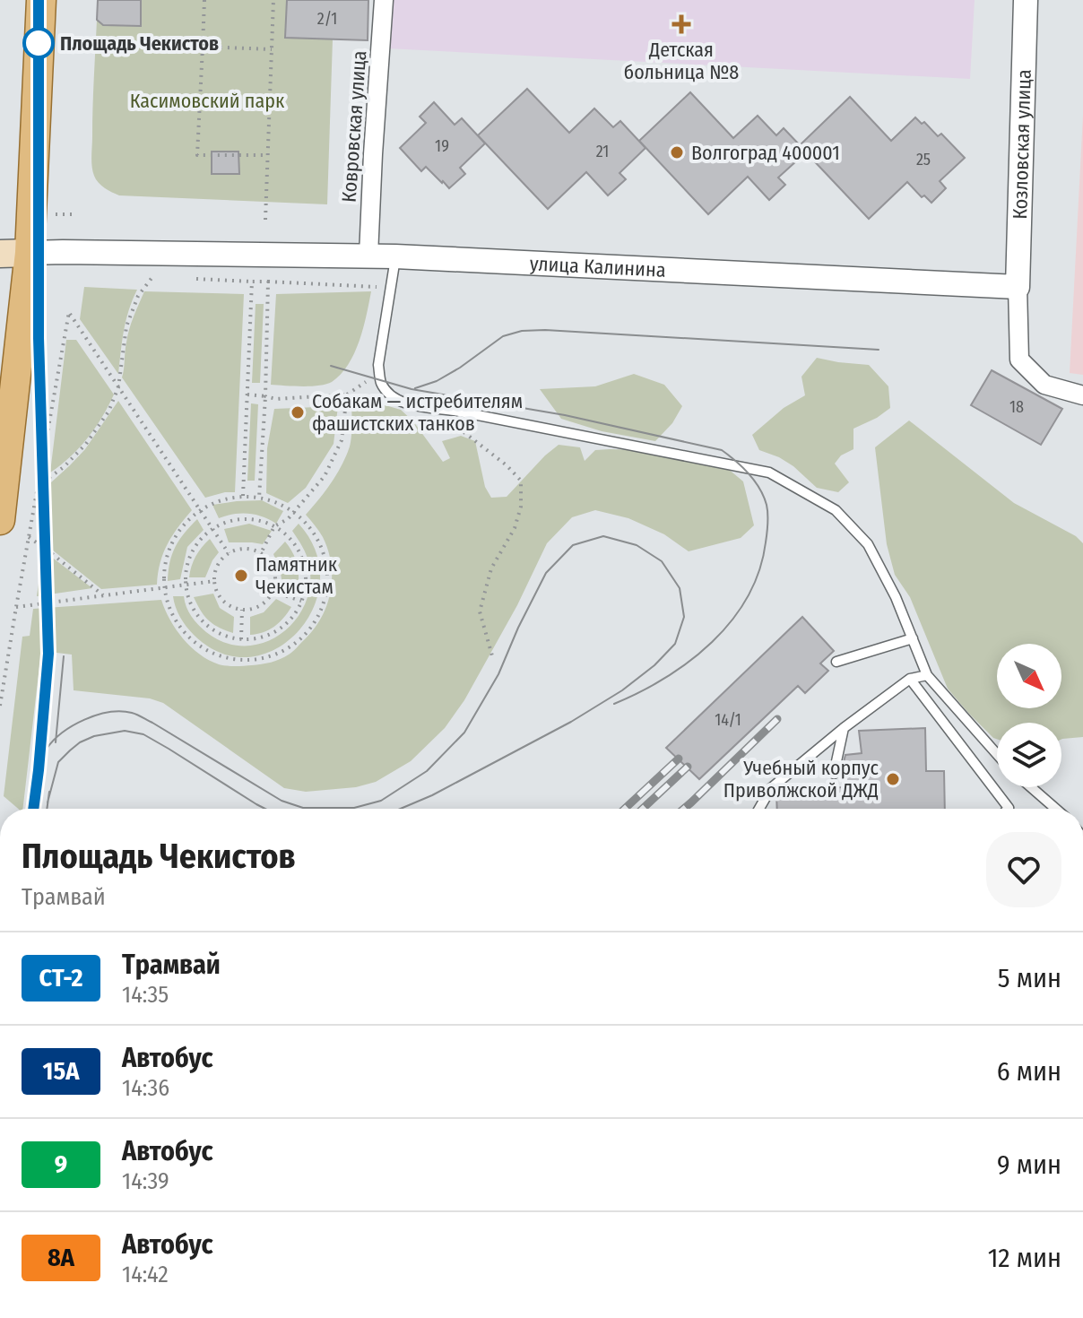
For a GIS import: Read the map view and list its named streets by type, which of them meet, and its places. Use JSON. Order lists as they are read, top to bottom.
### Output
{
  "streets": {
    "street": ["Ковровская улица", "Козловская улица", "улица Калинина"]
  },
  "crossings": [
    ["Ковровская улица", "улица Калинина"],
    ["Козловская улица", "улица Калинина"]
  ],
  "parks": ["Касимовский парк"],
  "places": {
    "health": ["Детская больница №8"],
    "other": [
      "Площадь Чекистов",
      "Волгоград 400001",
      "Собакам — истребителям фашистских танков",
      "Памятник Чекистам",
      "Учебный корпус Приволжской ДЖД"
    ]
  },
  "lines": ["tram line СТ-2"],
  "house_numbers": [
    "2/1",
    "19",
    "21",
    "25",
    "18",
    "14/1"
  ],
  "north": "bottom right",
  "page": {
    "heading": ["Площадь Чекистов", "Трамвай"],
    "list": [
      {
        "mark": "СТ-2",
        "name": "Трамвай",
        "note": "14:35",
        "value": "5 мин"
      },
      {
        "mark": "15А",
        "name": "Автобус",
        "note": "14:36",
        "value": "6 мин"
      },
      {
        "mark": "9",
        "name": "Автобус",
        "note": "14:39",
        "value": "9 мин"
      },
      {
        "mark": "8А",
        "name": "Автобус",
        "note": "14:42",
        "value": "12 мин"
      }
    ]
  }
}
